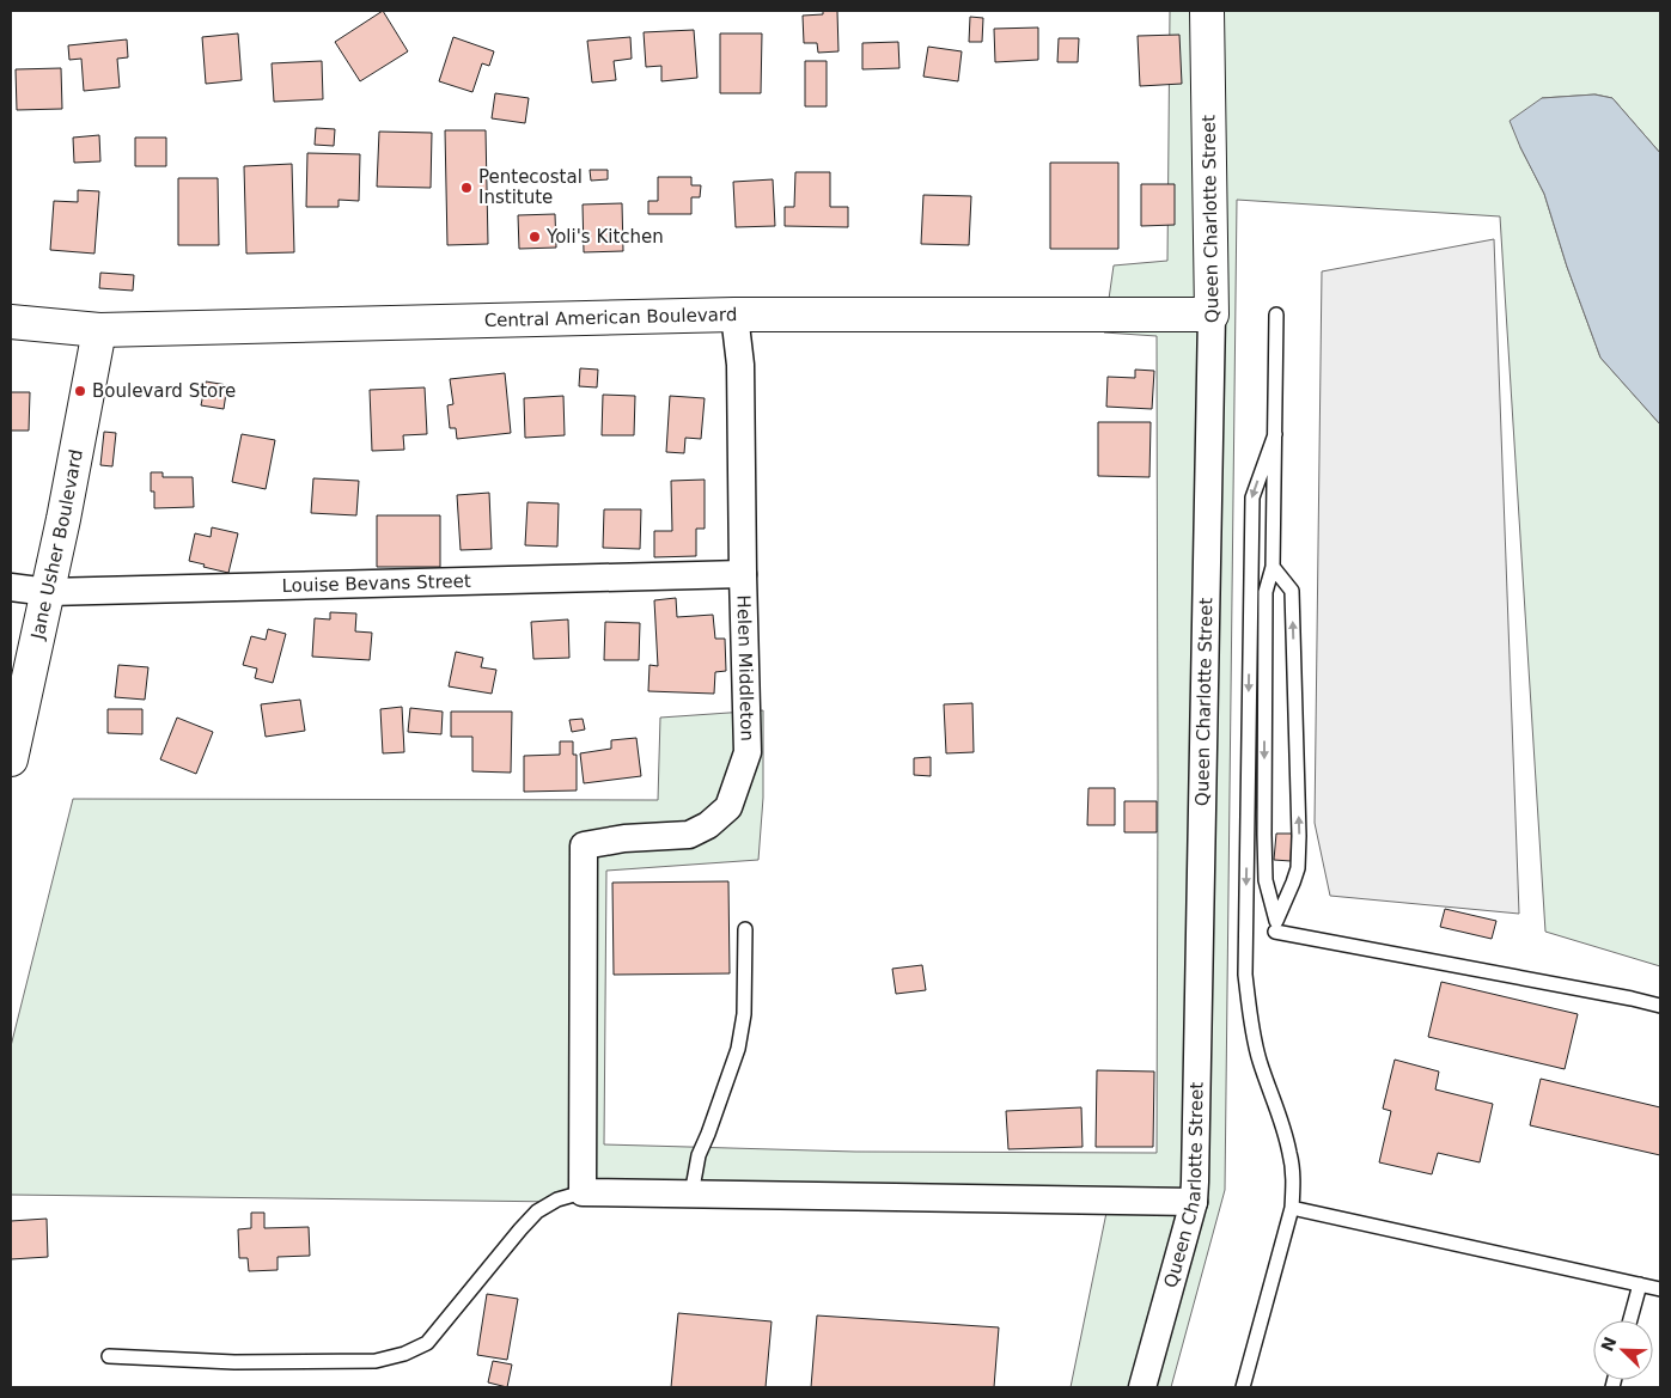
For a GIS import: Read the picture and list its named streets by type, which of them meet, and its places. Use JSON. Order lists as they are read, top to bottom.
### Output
{
  "streets": {
    "main road": ["Queen Charlotte Street", "Central American Boulevard", "Jane Usher Boulevard"],
    "street": ["Louise Bevans Street", "Helen Middleton"]
  },
  "crossings": [
    ["Queen Charlotte Street", "Central American Boulevard"],
    ["Central American Boulevard", "Jane Usher Boulevard"],
    ["Central American Boulevard", "Helen Middleton"],
    ["Jane Usher Boulevard", "Louise Bevans Street"],
    ["Louise Bevans Street", "Helen Middleton"]
  ],
  "places": ["Pentecostal Institute", "Yoli's Kitchen", "Boulevard Store"],
  "north": "top left"
}
